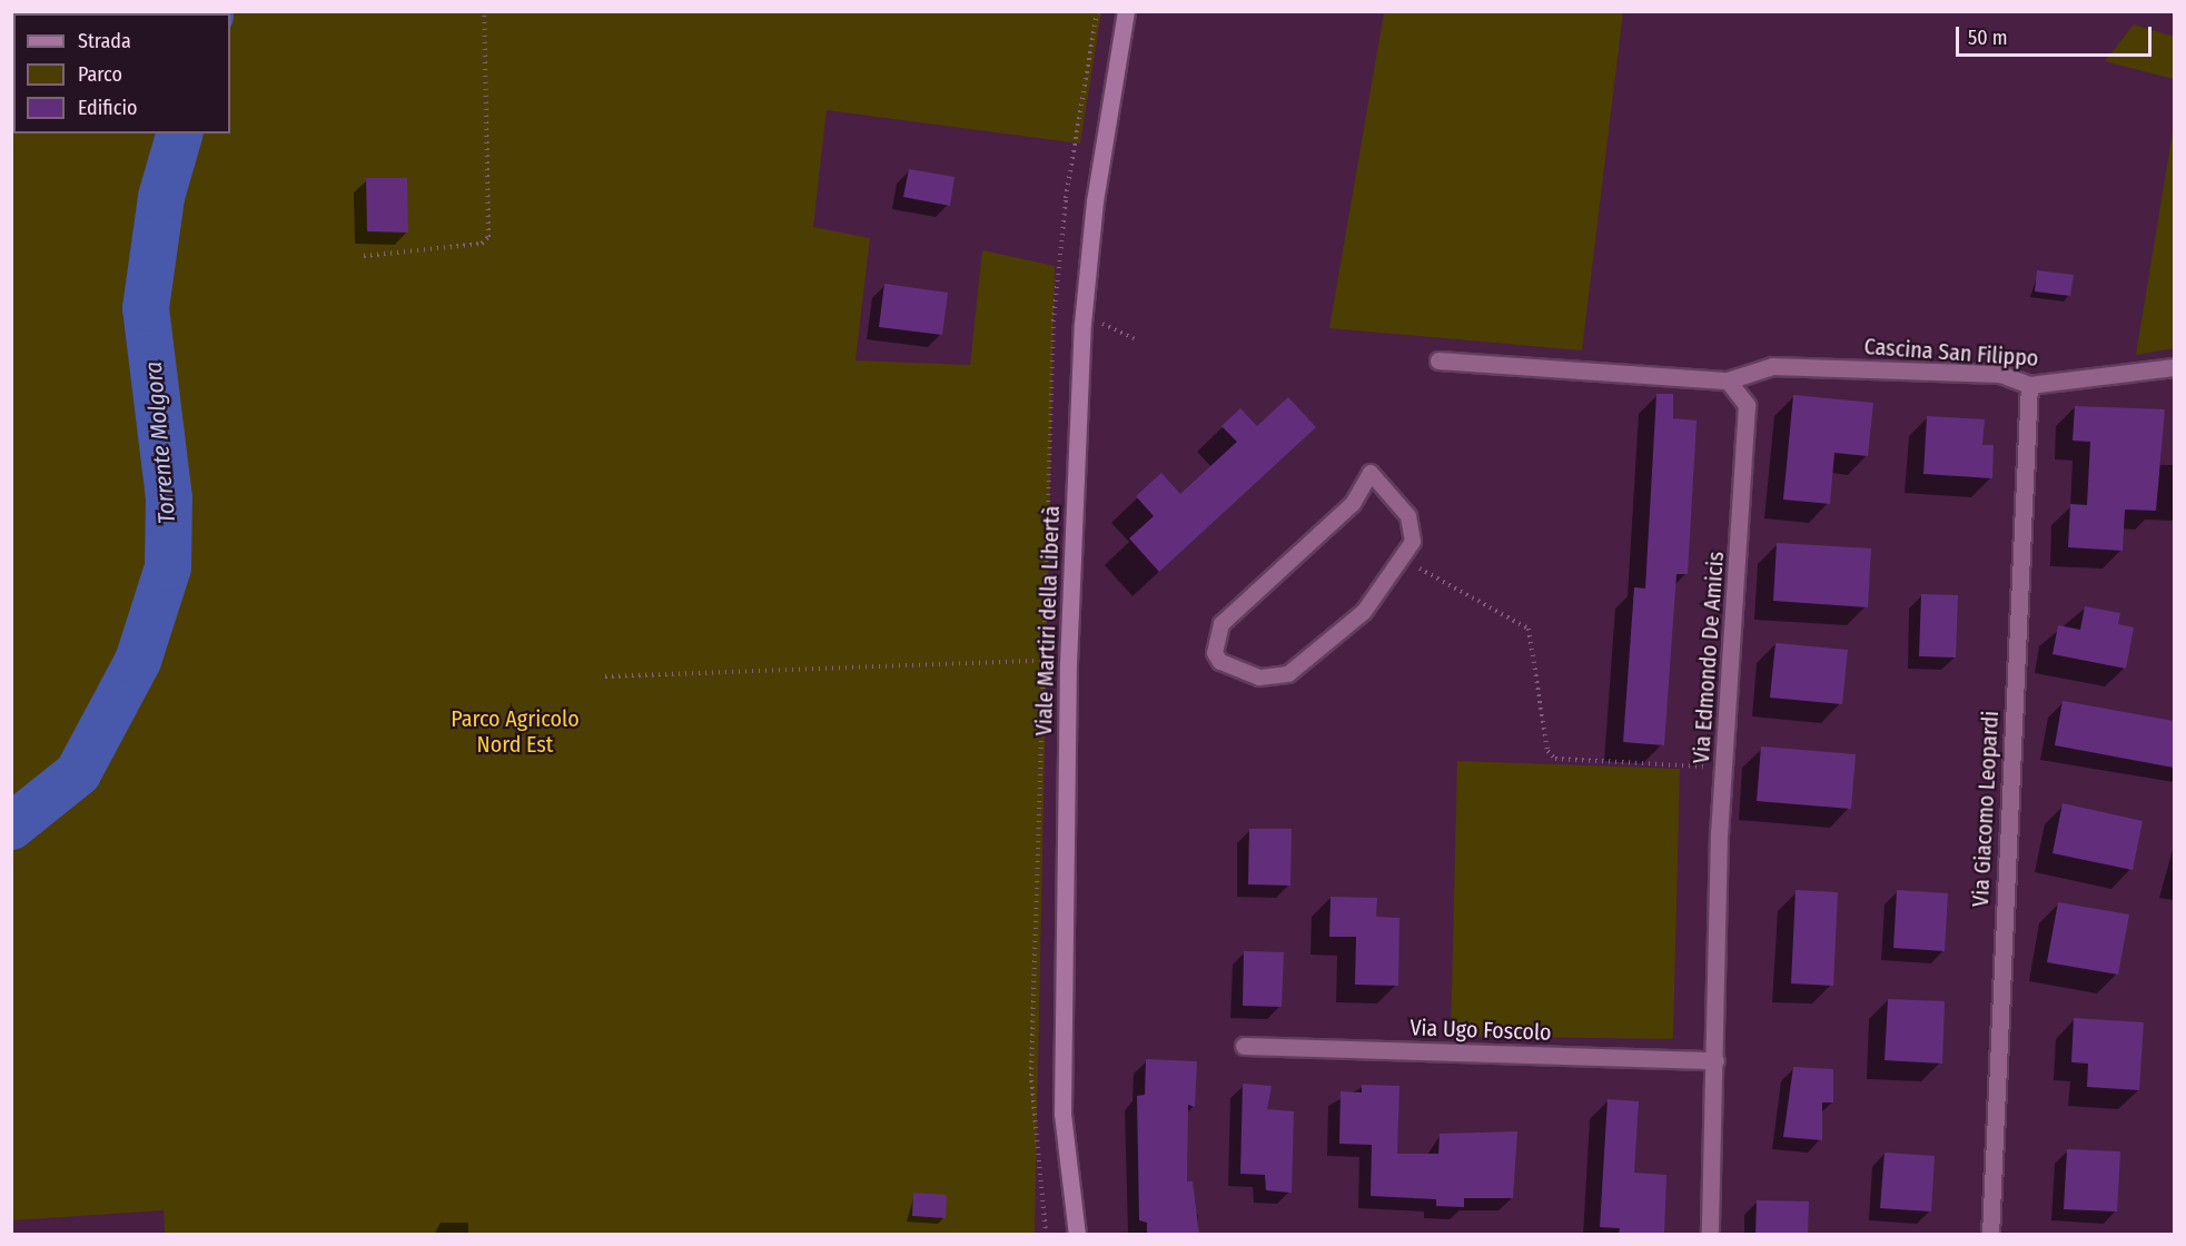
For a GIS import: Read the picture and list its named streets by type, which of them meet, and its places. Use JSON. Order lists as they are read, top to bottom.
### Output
{
  "streets": {
    "street": [
      "Cascina San Filippo",
      "Viale Martiri della Libertà",
      "Via Edmondo De Amicis",
      "Via Giacomo Leopardi",
      "Via Ugo Foscolo"
    ]
  },
  "crossings": [
    ["Cascina San Filippo", "Via Edmondo De Amicis"],
    ["Cascina San Filippo", "Via Giacomo Leopardi"],
    ["Via Edmondo De Amicis", "Via Ugo Foscolo"]
  ],
  "water": ["Torrente Molgora"],
  "parks": ["Parco Agricolo Nord Est"],
  "legend": ["Strada", "Parco", "Edificio"],
  "scale_bar": "50 m"
}
